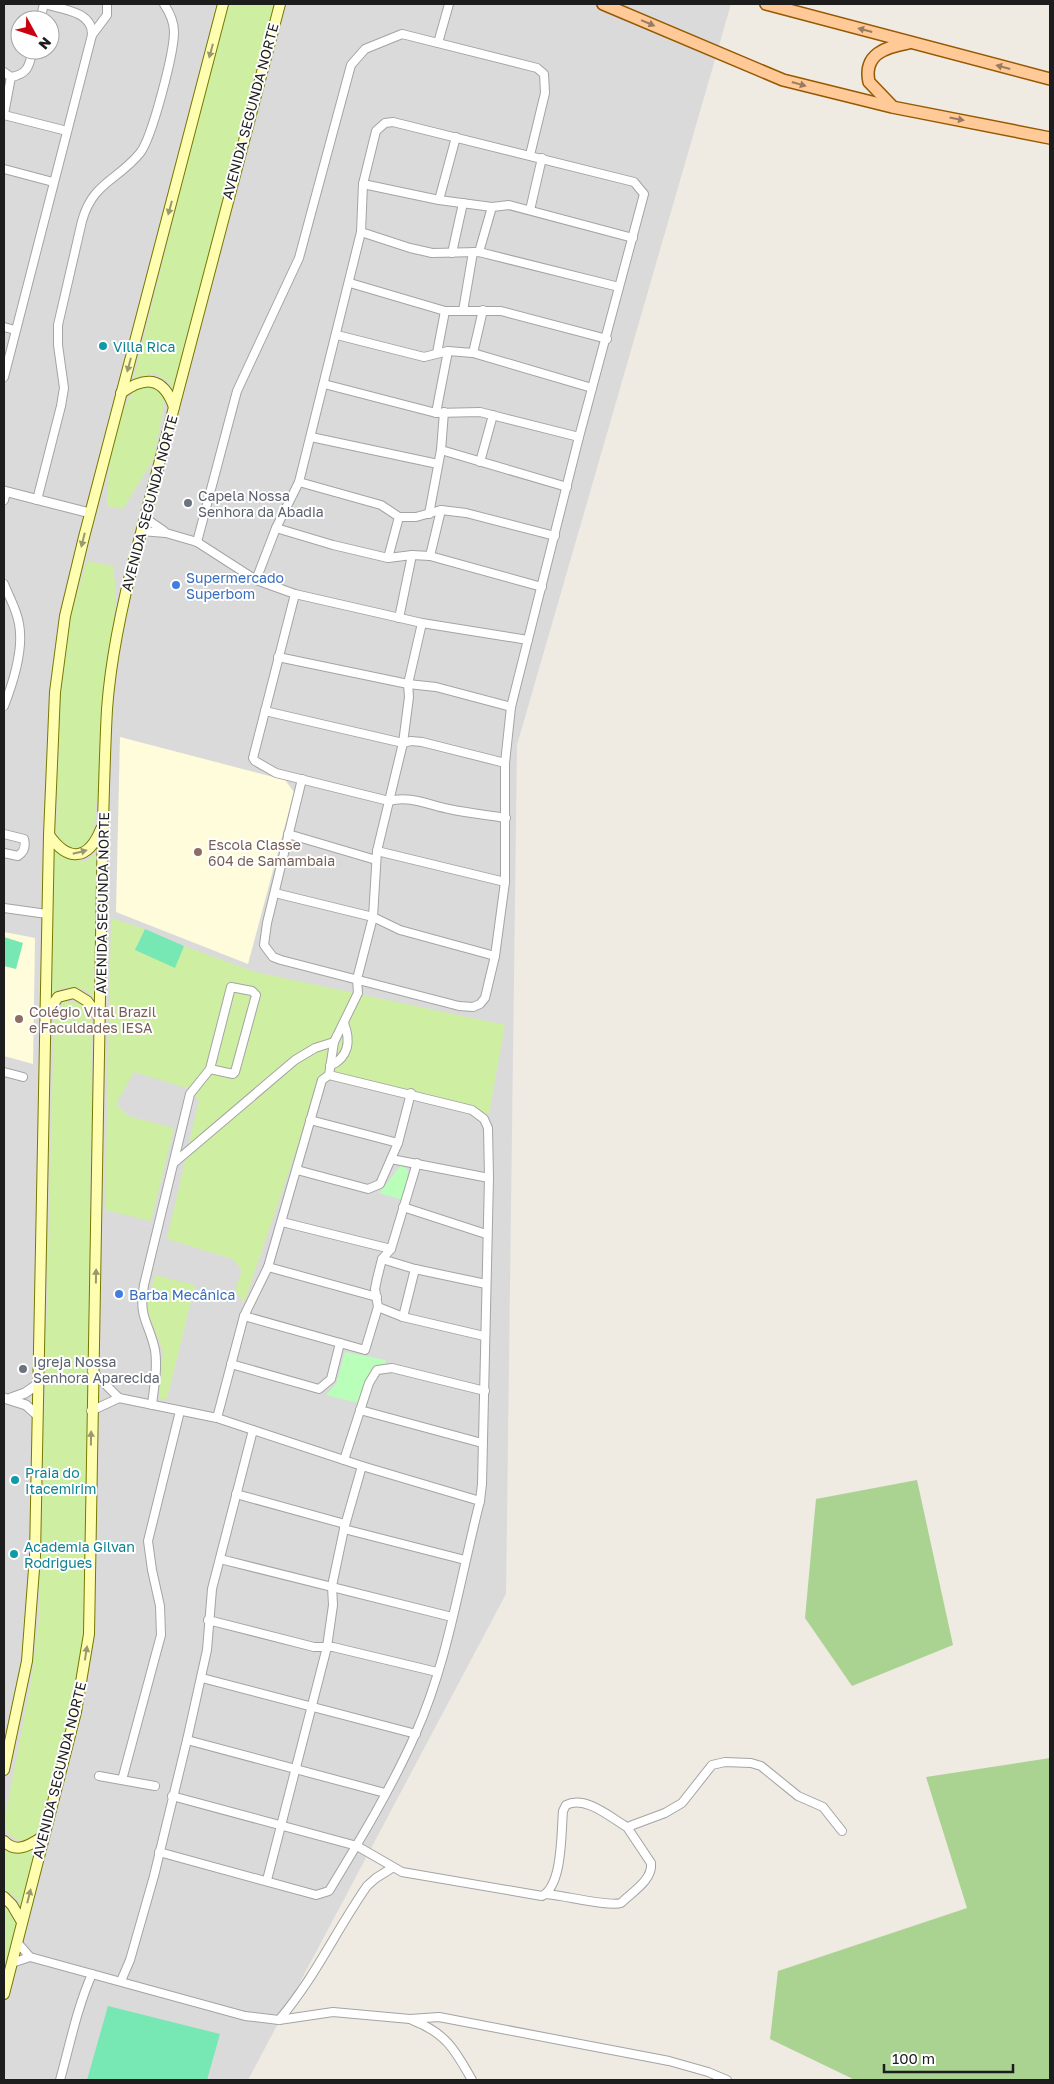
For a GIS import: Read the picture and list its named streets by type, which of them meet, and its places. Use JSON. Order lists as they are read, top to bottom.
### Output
{
  "streets": {
    "main road": ["AVENIDA SEGUNDA NORTE"]
  },
  "places": [
    "Villa Rica",
    "Capela Nossa Senhora da Abadia",
    "Supermercado Superbom",
    "Escola Classe 604 de Samambaia",
    "Colégio Vital Brazil e Faculdades IESA",
    "Barba Mecânica",
    "Igreja Nossa Senhora Aparecida",
    "Praia do Itacemirim",
    "Academia Gilvan Rodrigues"
  ],
  "scale_bar": "100 m",
  "north": "bottom right"
}
